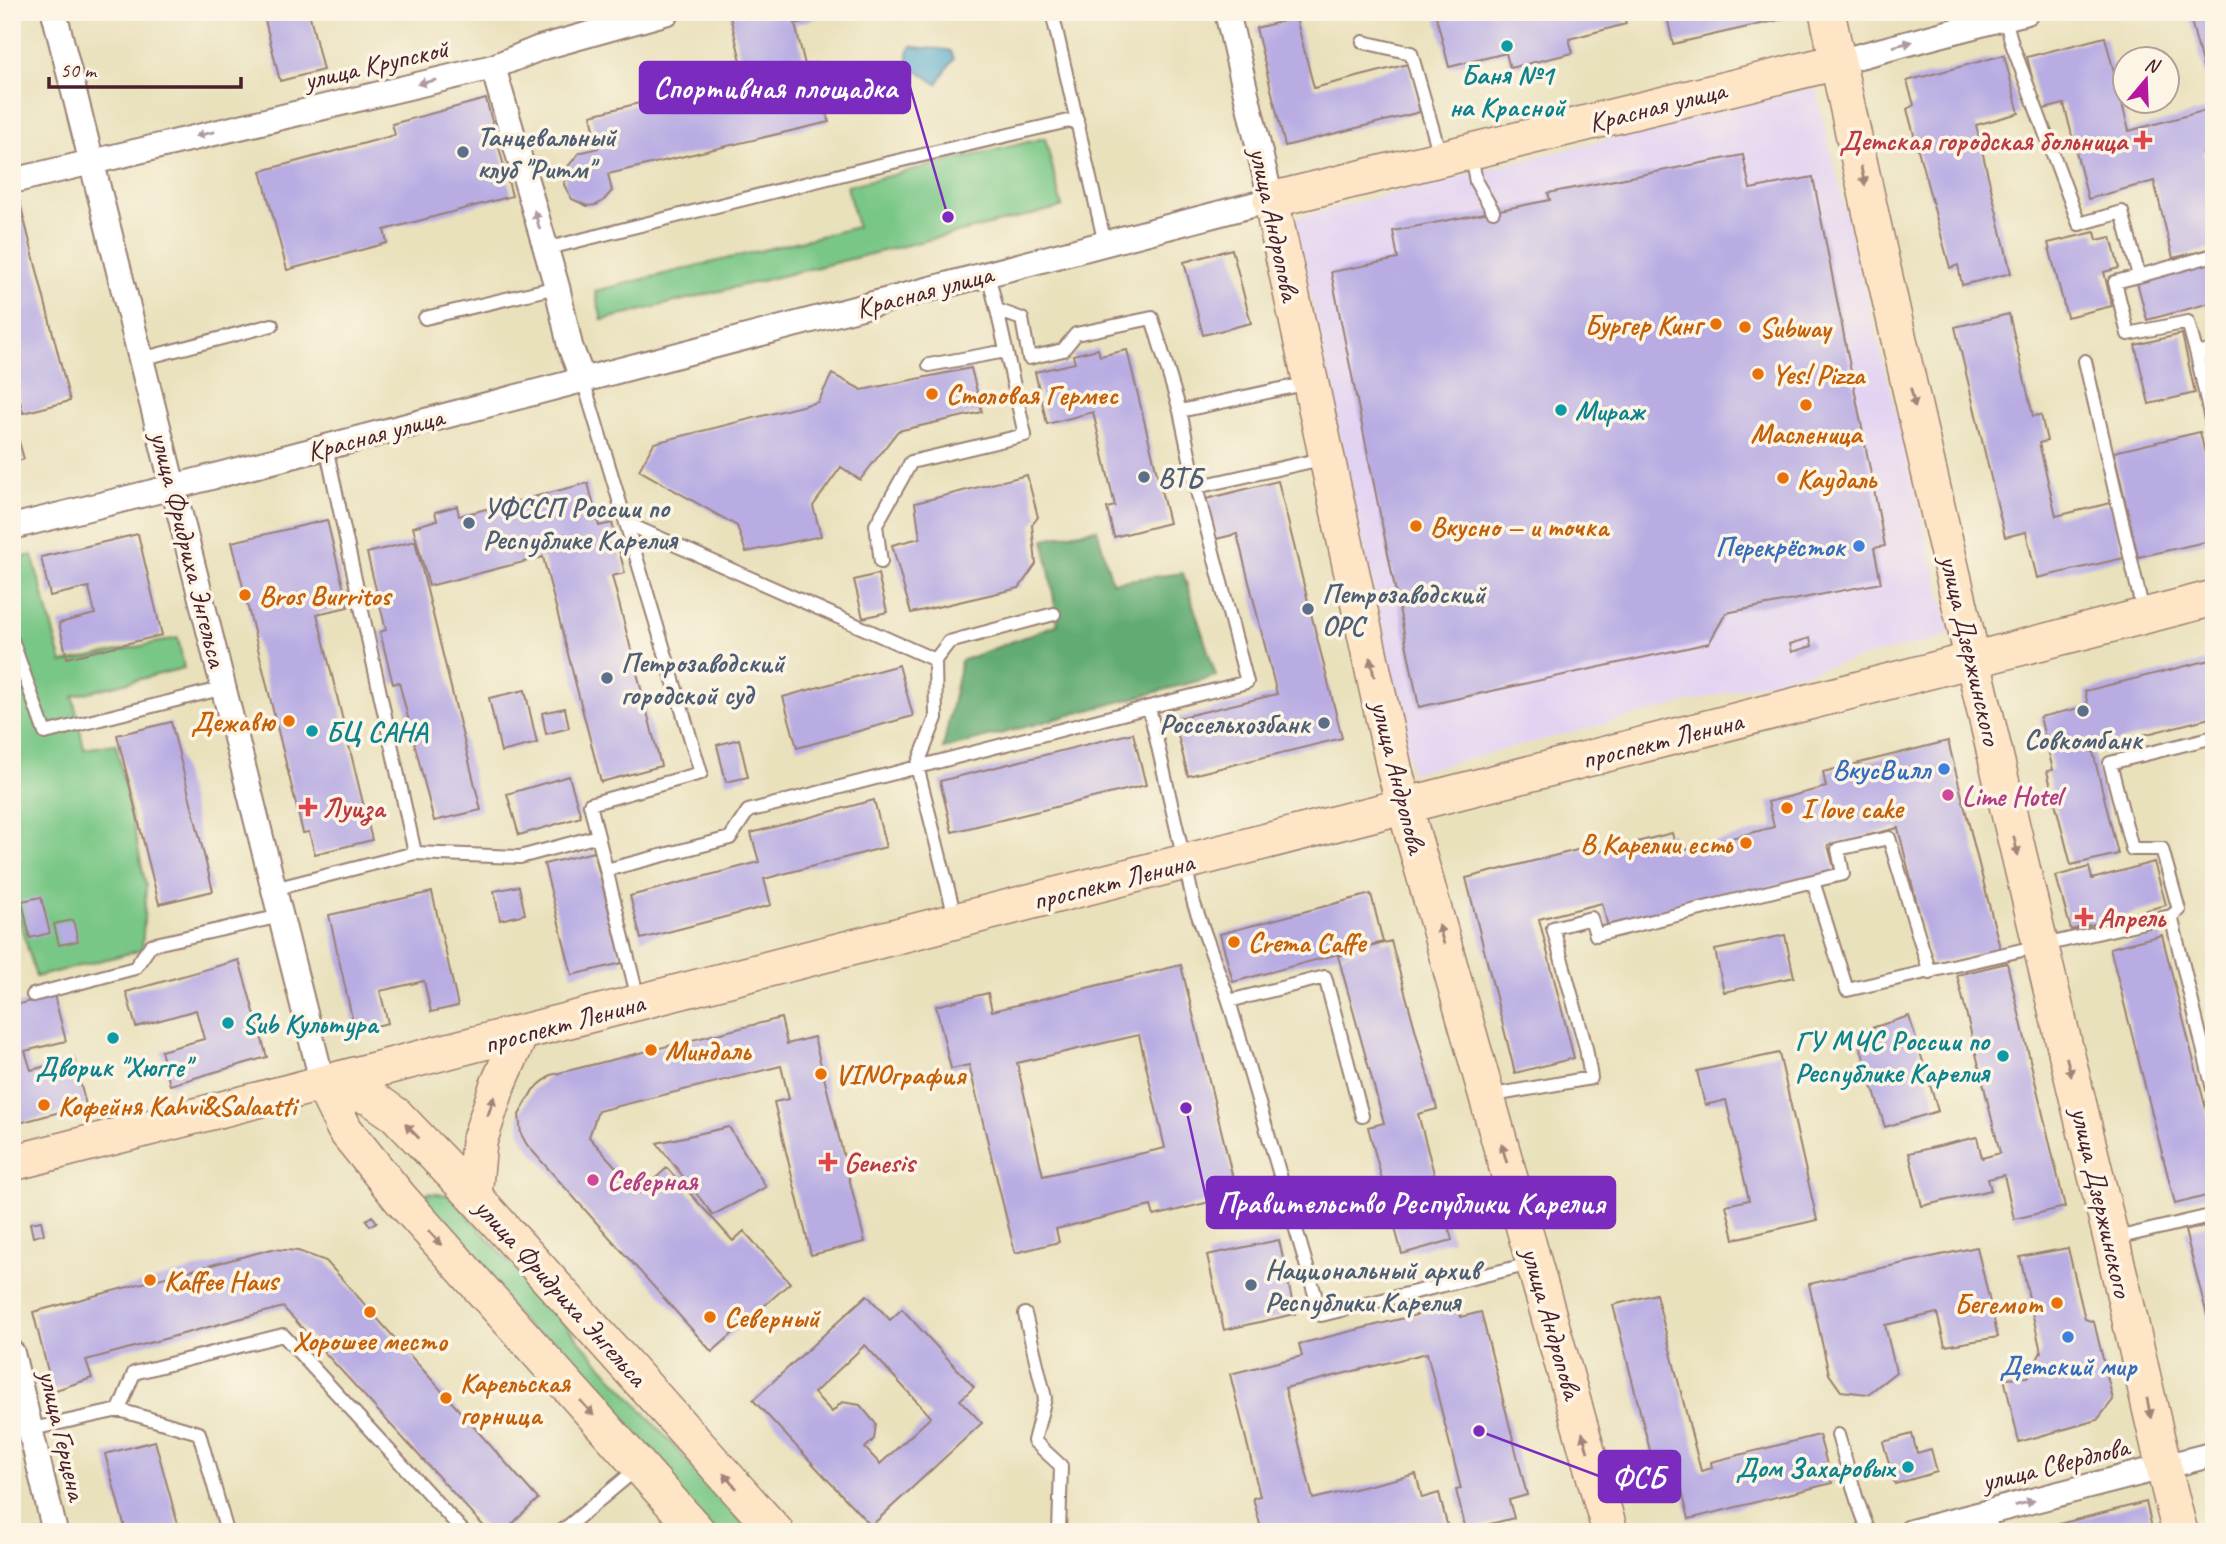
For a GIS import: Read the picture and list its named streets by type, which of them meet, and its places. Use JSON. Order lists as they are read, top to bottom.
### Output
{
  "streets": {
    "main road": [
      "Красная улица",
      "улица Андропова",
      "улица Фридриха Энгельса",
      "улица Дзержинского",
      "проспект Ленина"
    ],
    "street": ["улица Крупской", "улица Герцена", "улица Свердлова"]
  },
  "crossings": [
    ["улица Крупской", "улица Фридриха Энгельса"],
    ["Красная улица", "улица Андропова"],
    ["Красная улица", "улица Фридриха Энгельса"],
    ["Красная улица", "улица Дзержинского"],
    ["улица Андропова", "проспект Ленина"],
    ["улица Фридриха Энгельса", "проспект Ленина"],
    ["улица Дзержинского", "проспект Ленина"],
    ["улица Дзержинского", "улица Свердлова"]
  ],
  "one_way": [
    "улица Крупской",
    "улица Андропова",
    "улица Дзержинского",
    "улица Свердлова"
  ],
  "places": {
    "other": [
      "Баня №1 на Красной",
      "Танцевальный клуб \"Ритм\"",
      "Спортивная площадка",
      "Бургер Кинг",
      "Subway",
      "Yes! Pizza",
      "Столовая Гермес",
      "Масленица",
      "Мираж",
      "ВТБ",
      "Каудаль",
      "УФССП России по Республике Карелия",
      "Вкусно — и точка",
      "Перекрёсток",
      "Bros Burritos",
      "Петрозаводский ОРС",
      "Петрозаводский городской суд",
      "Совкомбанк",
      "Дежавю",
      "Россельхозбанк",
      "БЦ САНА",
      "ВкусВилл",
      "Lime Hotel",
      "I love cake",
      "В Карелии есть",
      "Crema Caffe",
      "Sub Культура",
      "Дворик \"Хюгге\"",
      "Миндаль",
      "ГУ МЧС России по Республике Карелия",
      "VINOграфия",
      "Кофейня Kahvi&Salaatti",
      "Правительство Республики Карелия",
      "Северная",
      "Kaffee Haus",
      "Национальный архив Республики Карелия",
      "Бегемот",
      "Хорошее место",
      "Северный",
      "Детский мир",
      "Карельская горница",
      "ФСБ",
      "Дом Захаровых"
    ],
    "health": [
      "Детская городская больница",
      "Луиза",
      "Апрель",
      "Genesis"
    ]
  },
  "scale_bar": "50 m",
  "north": "top"
}
